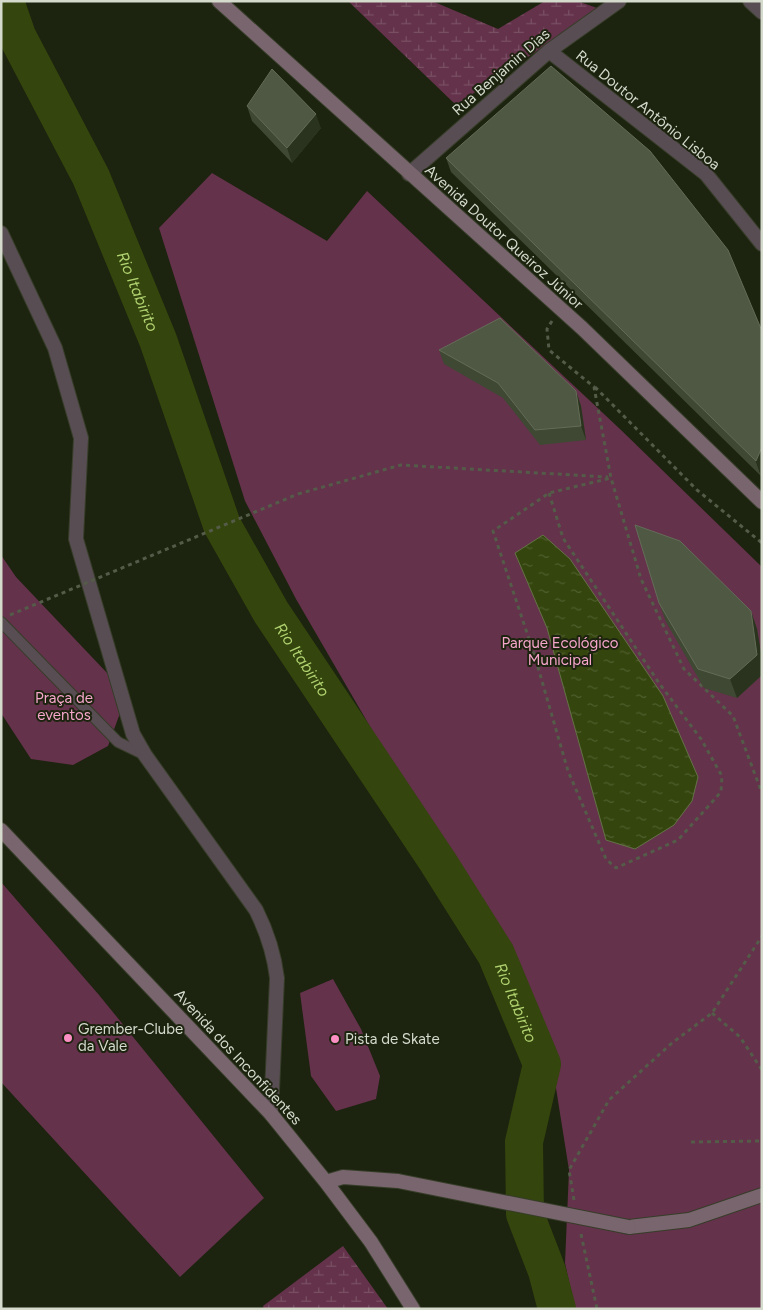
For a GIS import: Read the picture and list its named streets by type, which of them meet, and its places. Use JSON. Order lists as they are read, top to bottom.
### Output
{
  "streets": {
    "main road": ["Avenida Doutor Queiroz Júnior", "Avenida dos Inconfidentes"],
    "street": ["Rua Benjamin Dias", "Rua Doutor Antônio Lisboa"]
  },
  "crossings": [
    ["Rua Benjamin Dias", "Rua Doutor Antônio Lisboa"],
    ["Rua Benjamin Dias", "Avenida Doutor Queiroz Júnior"]
  ],
  "water": ["Rio Itabirito"],
  "parks": ["Parque Ecológico Municipal", "Praça de eventos"],
  "places": ["Grember-Clube da Vale", "Pista de Skate"]
}
